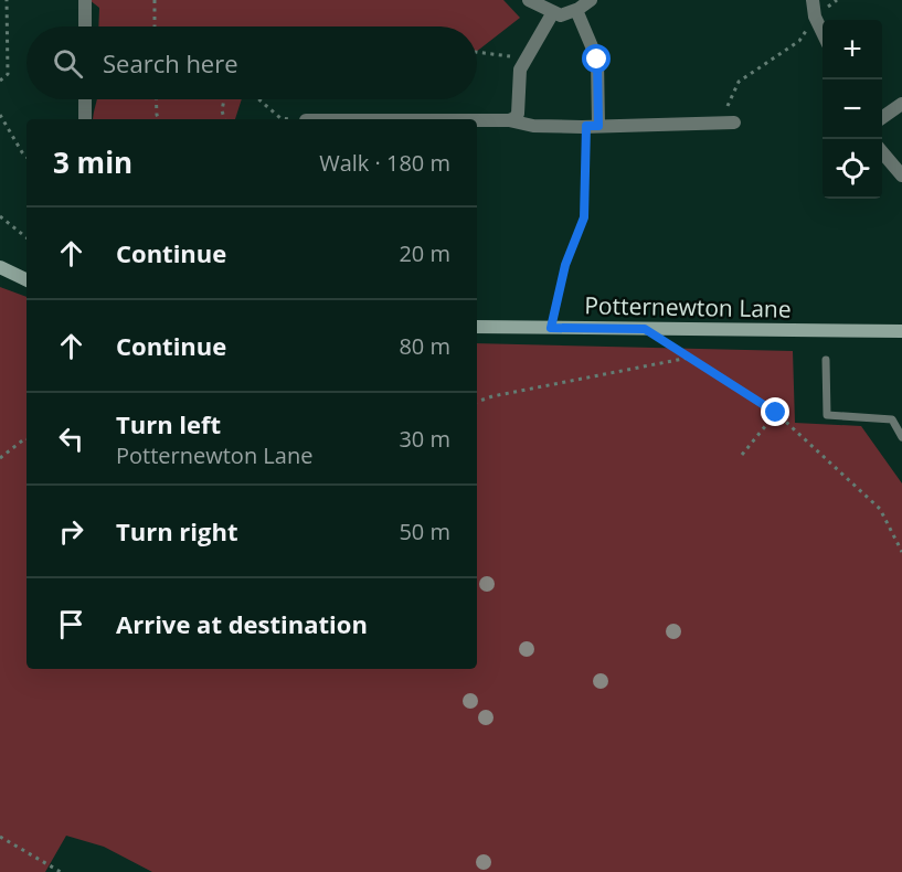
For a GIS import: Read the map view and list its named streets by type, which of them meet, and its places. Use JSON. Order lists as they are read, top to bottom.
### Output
{
  "streets": {
    "main road": ["Potternewton Lane"]
  },
  "page": {
    "map_buttons": ["+", "−"],
    "search": "Search here",
    "heading": ["3 min", "Walk · 180 m"],
    "list": [
      ["Continue", "20 m"],
      ["Continue", "80 m"],
      ["Turn left", "Potternewton Lane", "30 m"],
      ["Turn right", "50 m"],
      "Arrive at destination"
    ]
  }
}
